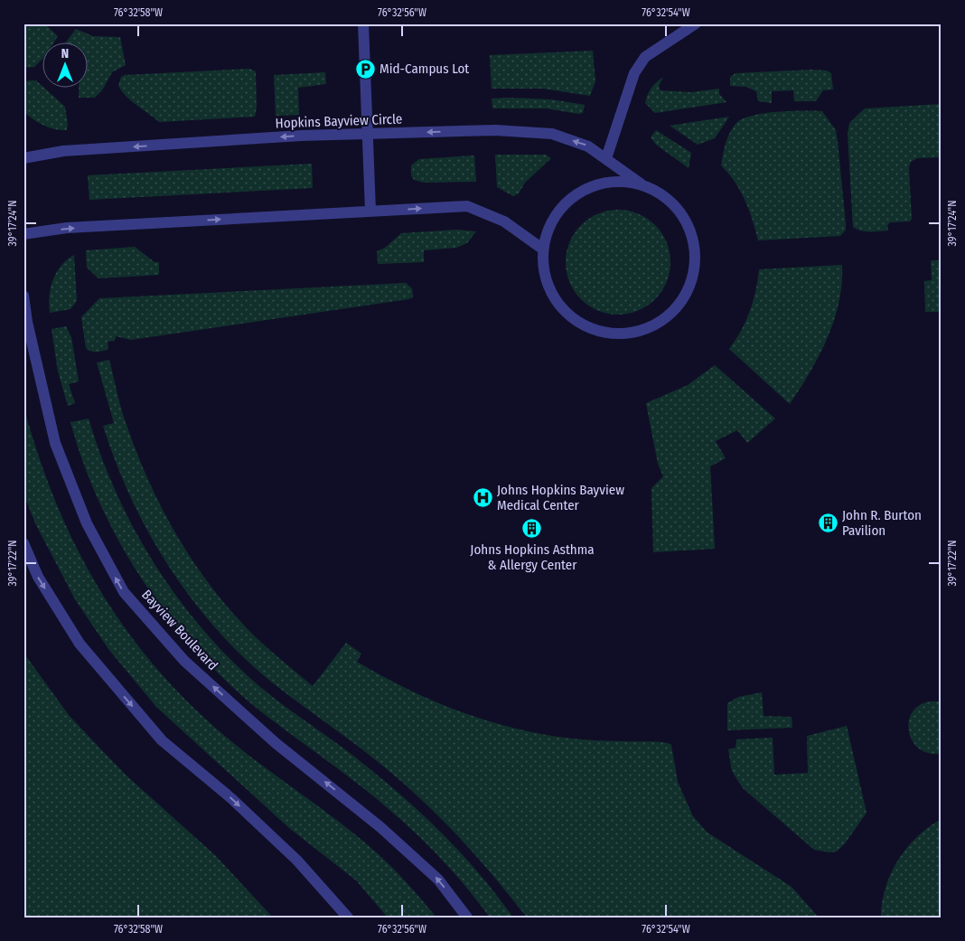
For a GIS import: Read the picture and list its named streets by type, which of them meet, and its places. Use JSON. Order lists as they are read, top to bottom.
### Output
{
  "streets": {
    "street": ["Hopkins Bayview Circle", "Bayview Boulevard"]
  },
  "places": {
    "parking": ["Mid-Campus Lot"],
    "hospital": ["Johns Hopkins Bayview Medical Center"],
    "building": ["John R. Burton Pavilion", "Johns Hopkins Asthma & Allergy Center"]
  },
  "north": "top",
  "coordinates": [
    "76°32'58\"W",
    "76°32'56\"W",
    "76°32'54\"W",
    "39°17'24\"N",
    "39°17'22\"N"
  ]
}
